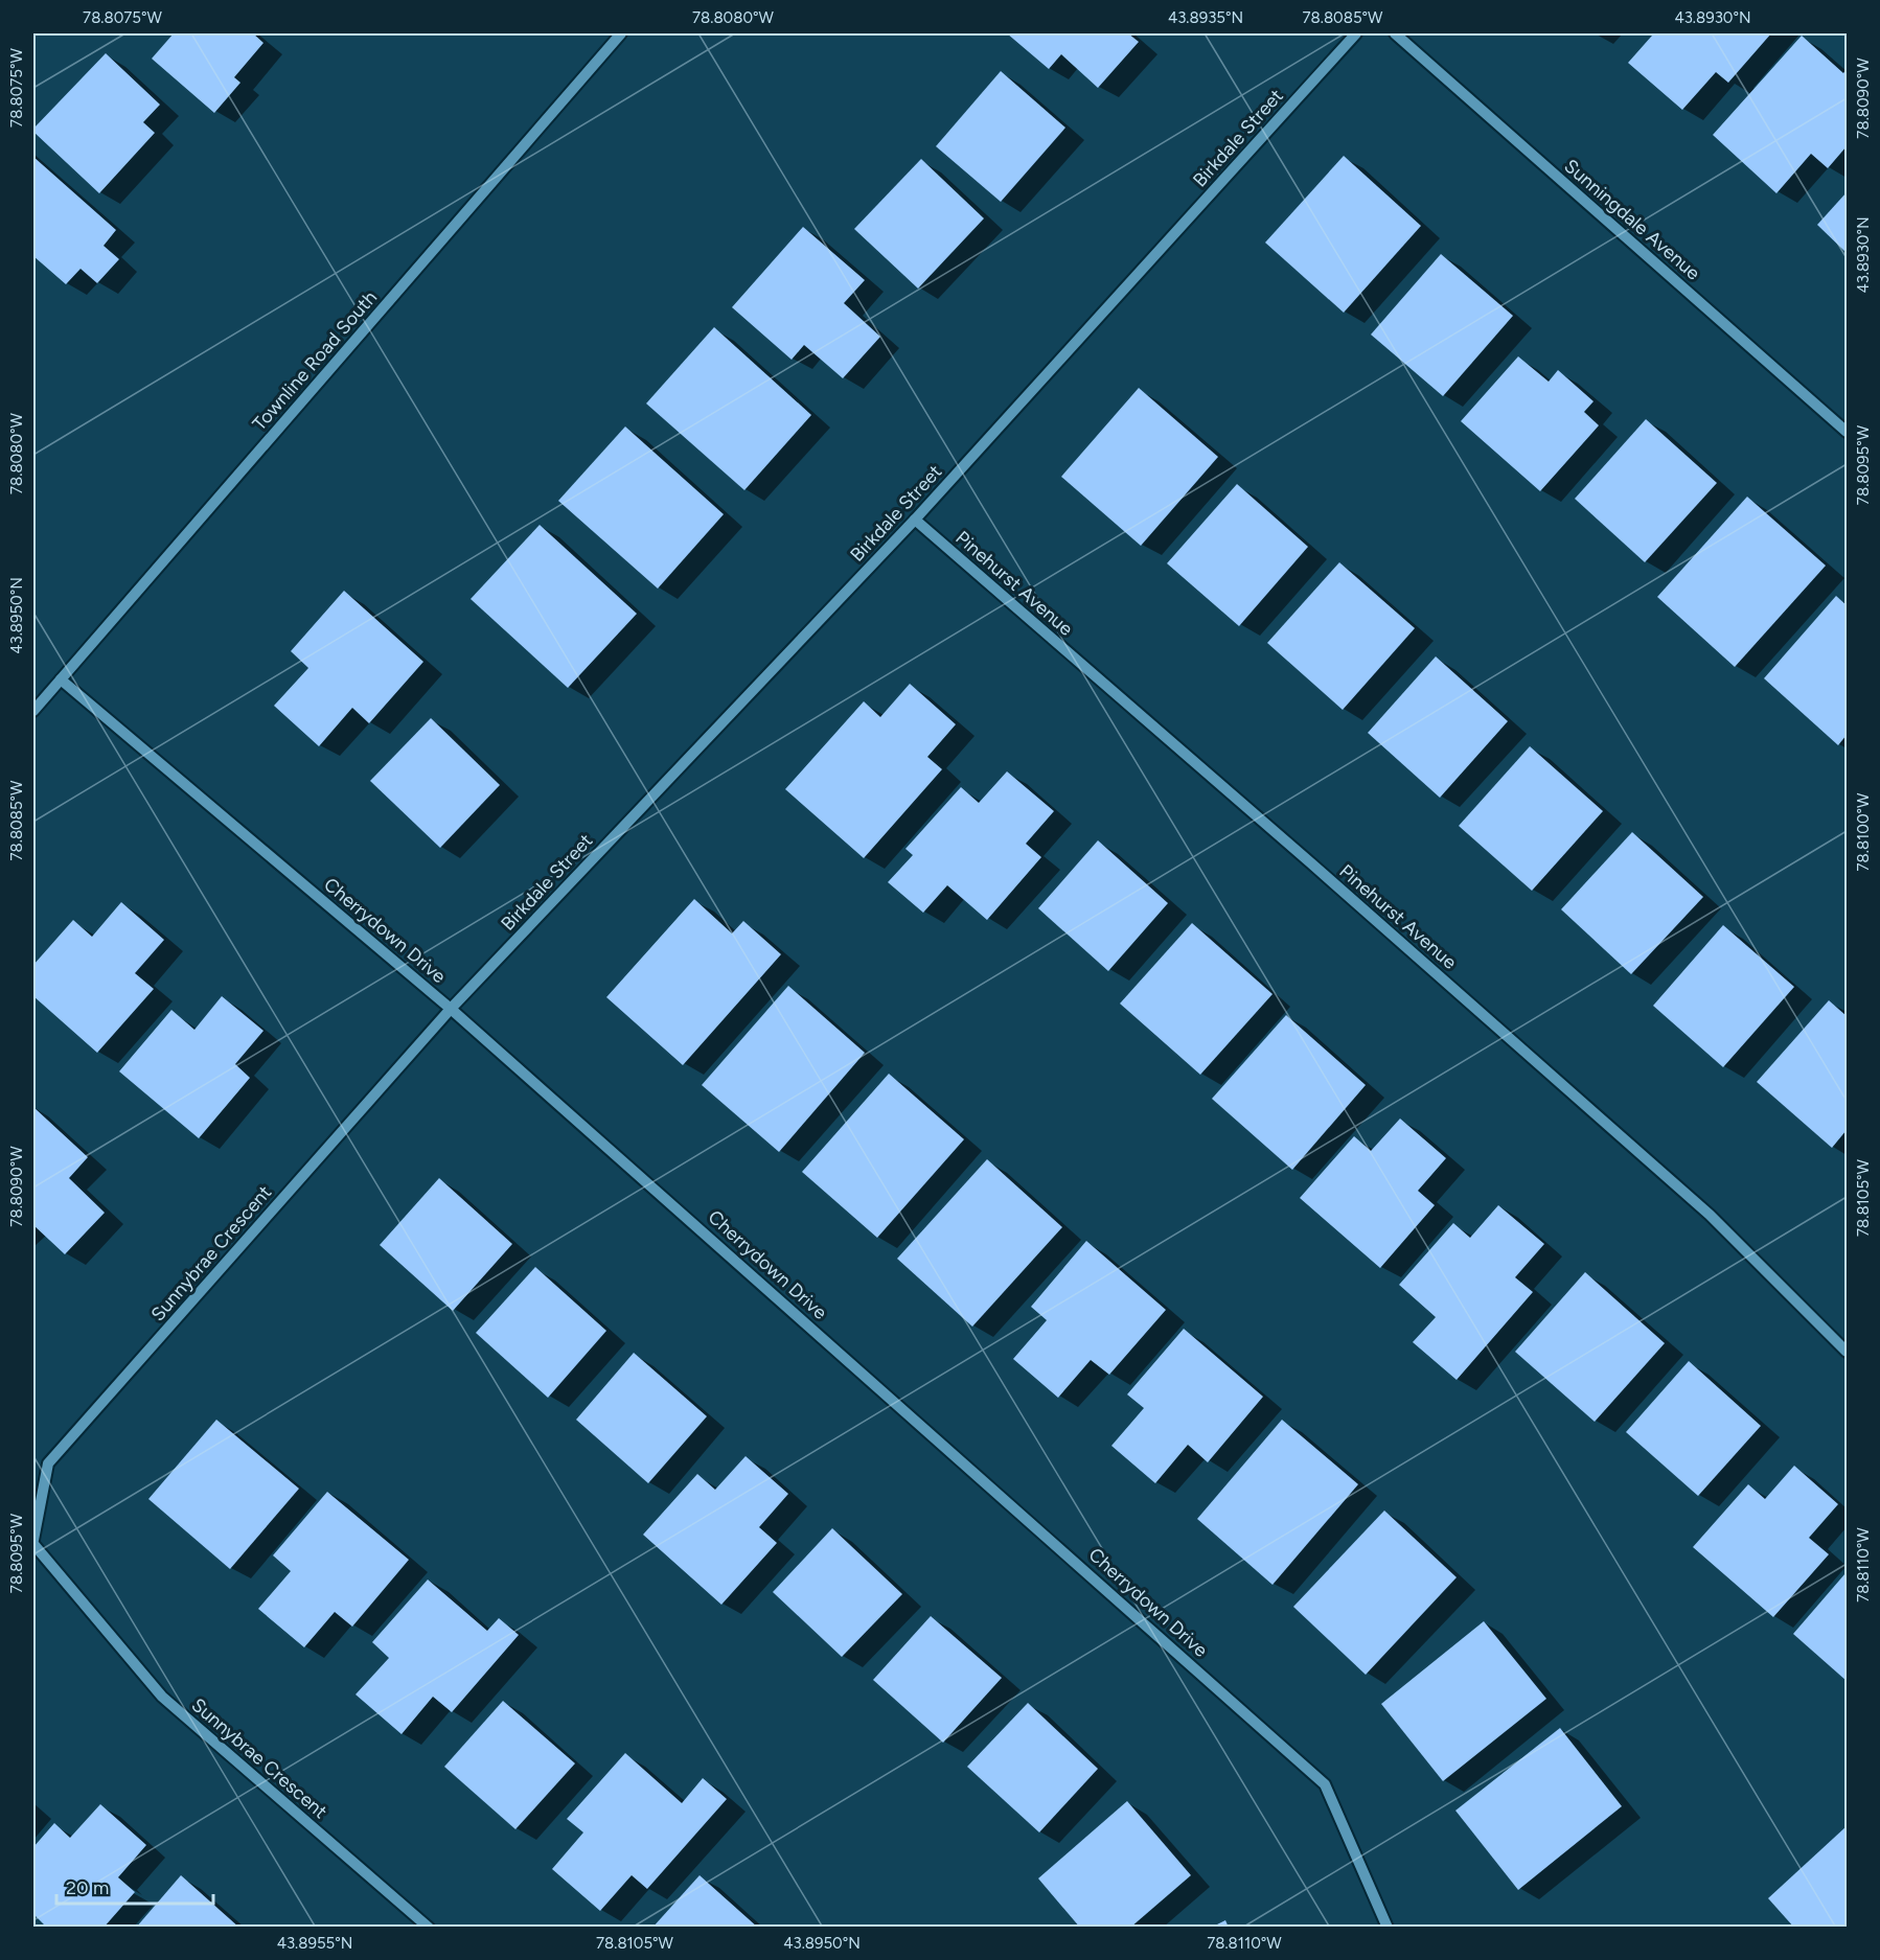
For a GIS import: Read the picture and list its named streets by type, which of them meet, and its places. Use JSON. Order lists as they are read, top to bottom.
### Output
{
  "streets": {
    "street": [
      "Birkdale Street",
      "Sunningdale Avenue",
      "Townline Road South",
      "Pinehurst Avenue",
      "Cherrydown Drive",
      "Sunnybrae Crescent"
    ]
  },
  "crossings": [
    ["Birkdale Street", "Pinehurst Avenue"],
    ["Birkdale Street", "Cherrydown Drive"],
    ["Birkdale Street", "Sunnybrae Crescent"],
    ["Townline Road South", "Cherrydown Drive"],
    ["Cherrydown Drive", "Sunnybrae Crescent"]
  ],
  "scale_bar": "20 m",
  "coordinates": [
    "78.8075°W",
    "78.8080°W",
    "43.8935°N",
    "78.8085°W",
    "43.8930°N",
    "78.8090°W",
    "78.8095°W",
    "43.8950°N",
    "78.8100°W",
    "78.8105°W",
    "78.8110°W",
    "43.8955°N"
  ]
}
